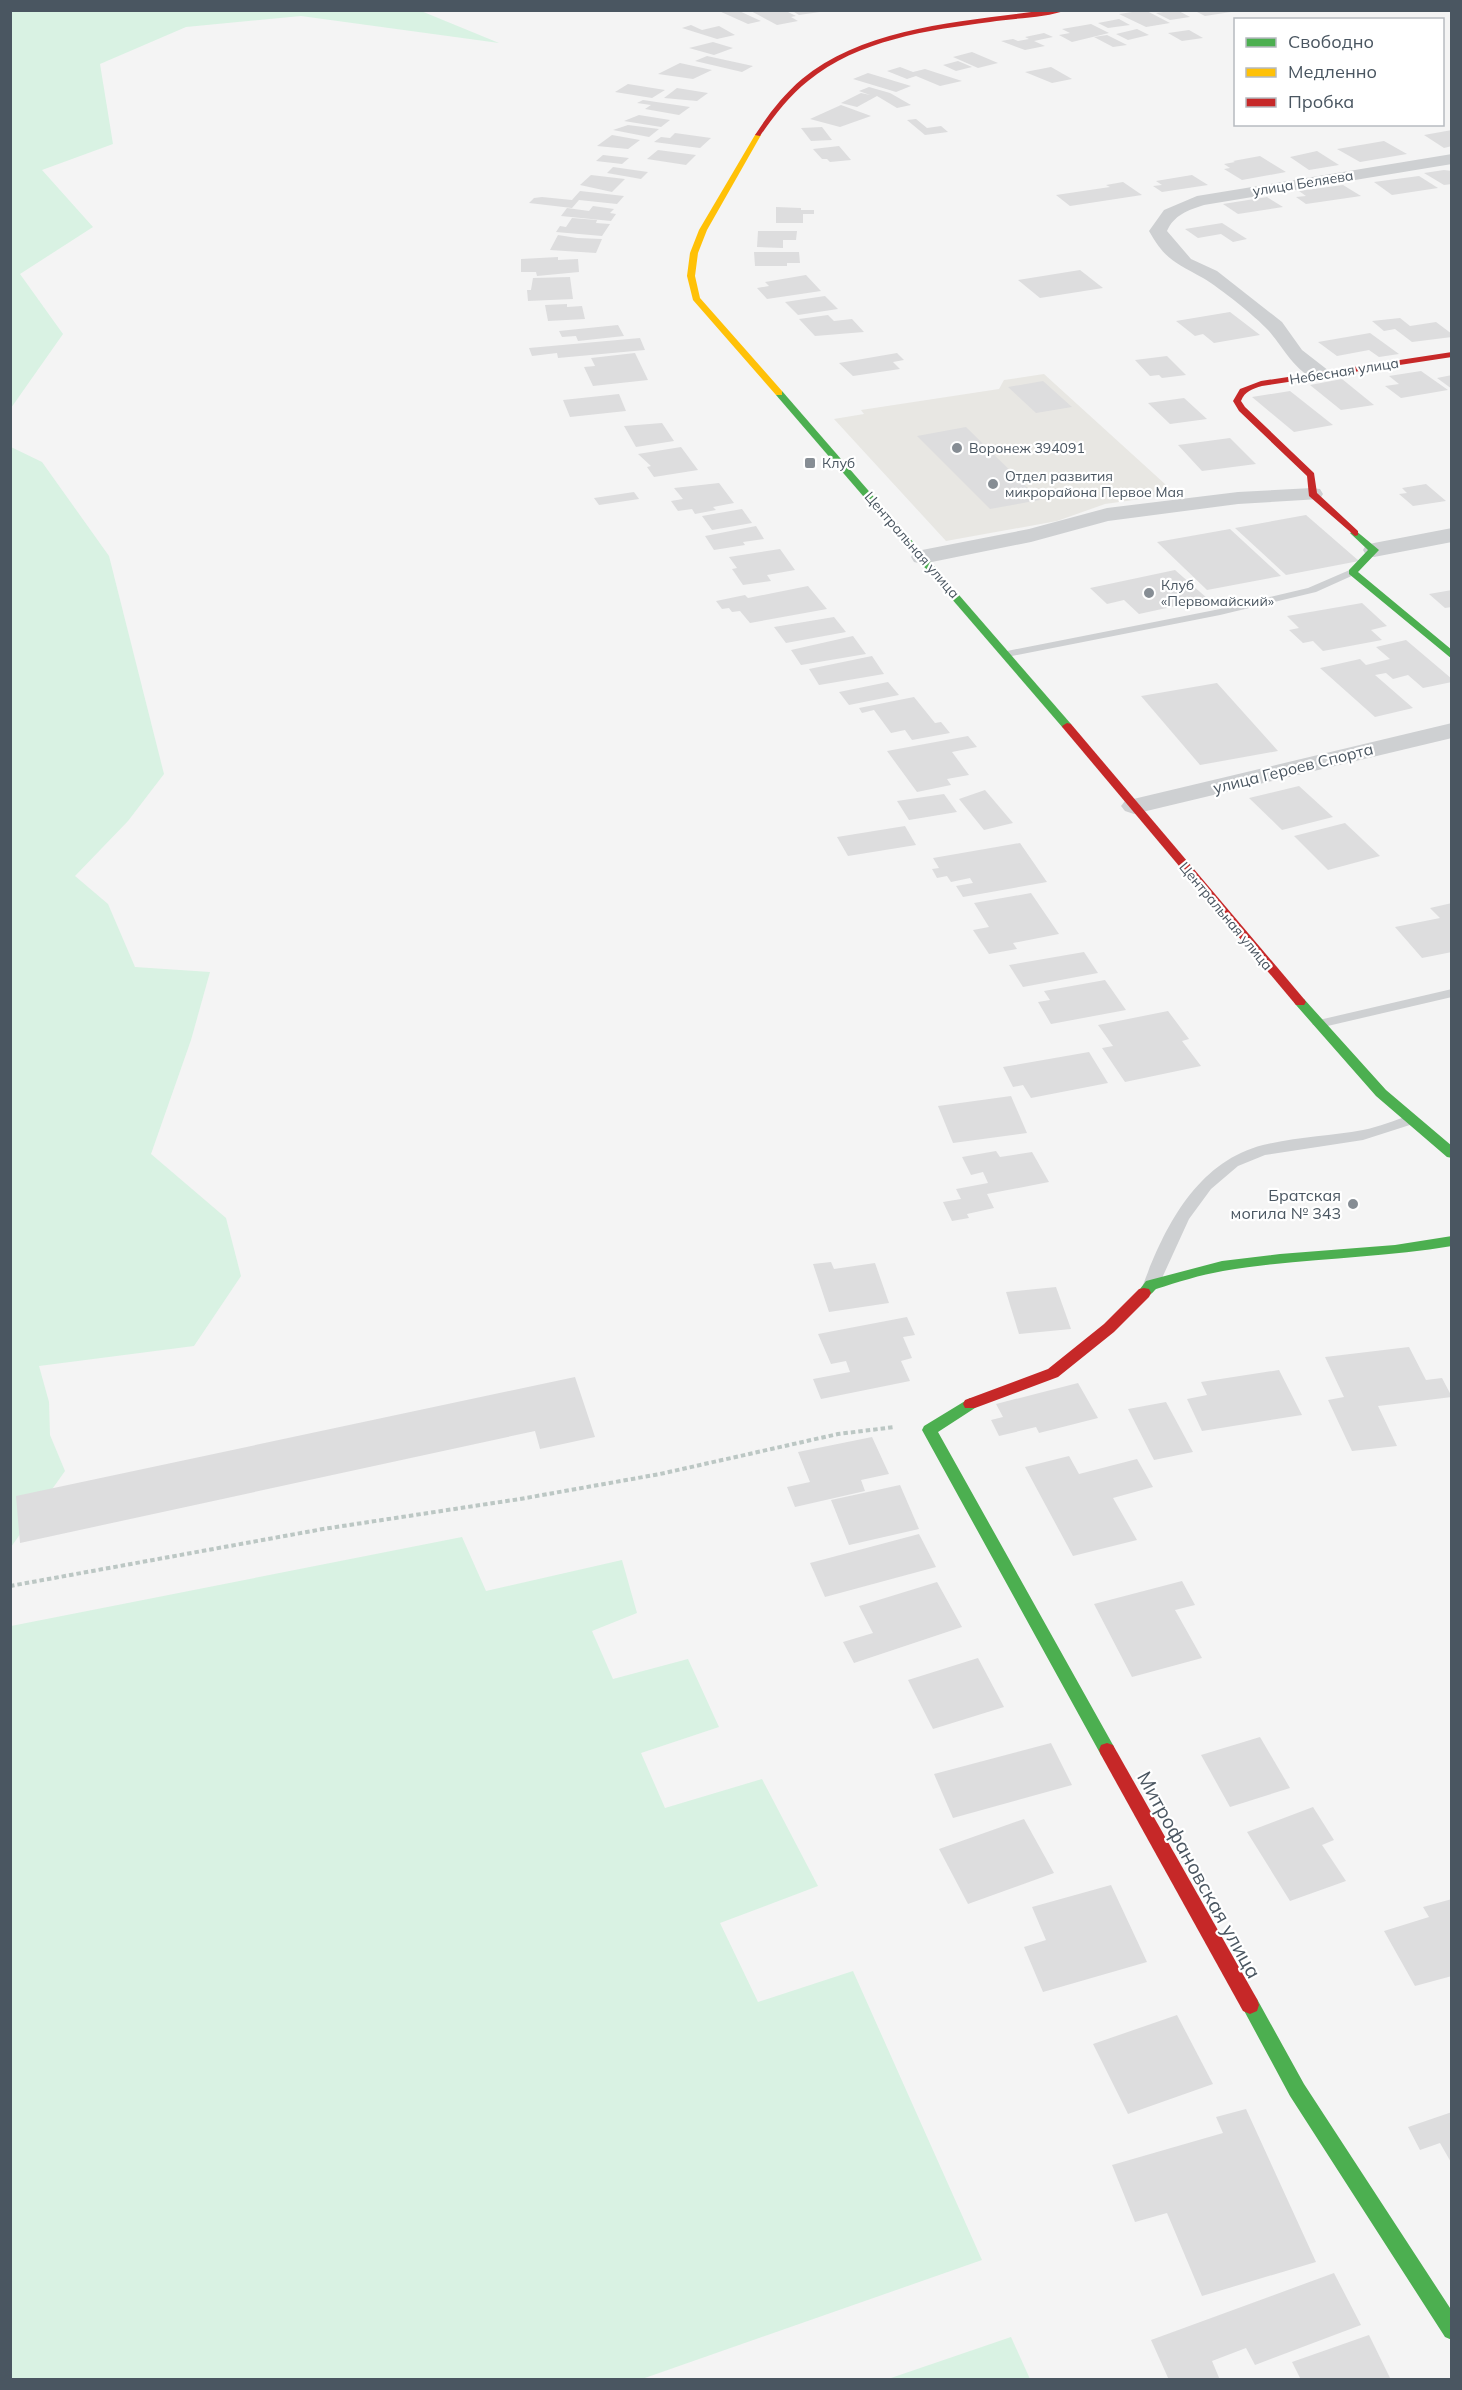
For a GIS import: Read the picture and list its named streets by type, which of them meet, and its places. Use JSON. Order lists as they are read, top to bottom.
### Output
{
  "streets": {
    "street": [
      "улица Беляева",
      "Небесная улица",
      "Центральная улица",
      "улица Героев Спорта",
      "Митрофановская улица"
    ]
  },
  "crossings": [
    ["улица Беляева", "Небесная улица"],
    ["Центральная улица", "улица Героев Спорта"]
  ],
  "places": {
    "other": [
      "Воронеж 394091",
      "Отдел развития микрорайона Первое Мая",
      "Клуб «Первомайский»",
      "Братская могила № 343"
    ],
    "transit": ["Клуб"]
  },
  "legend": ["Свободно", "Медленно", "Пробка"]
}
